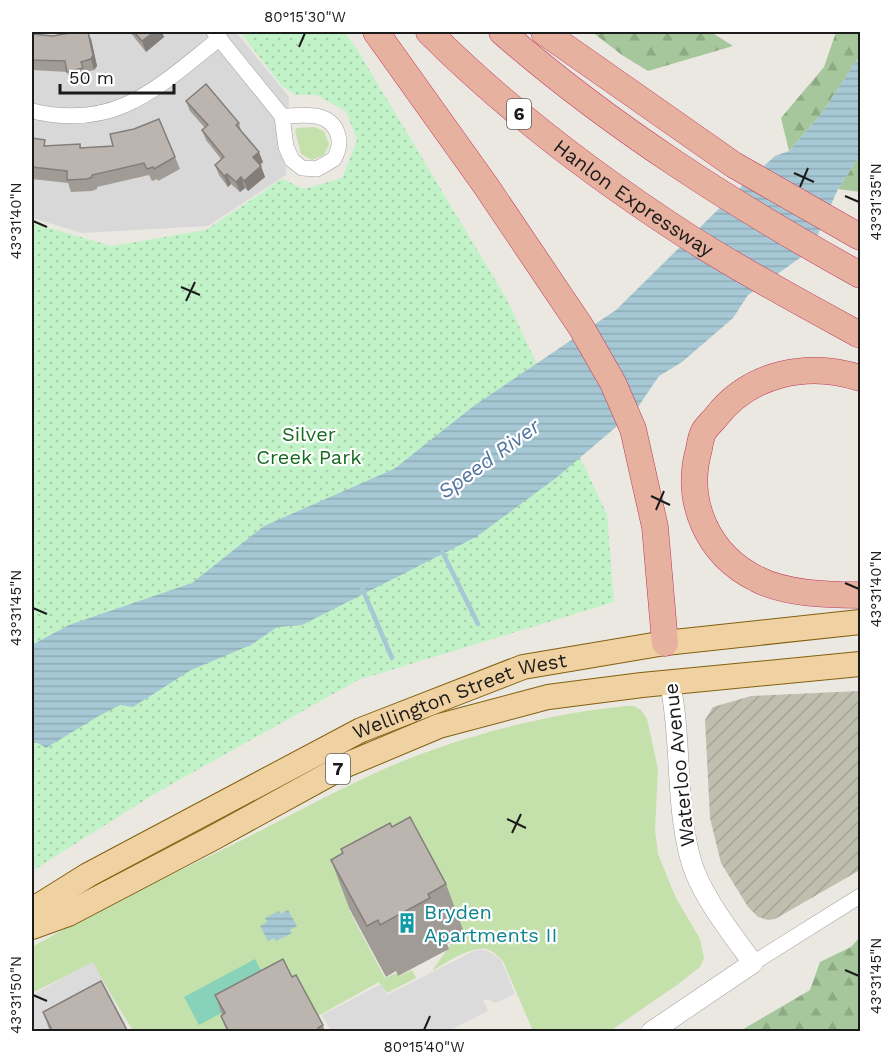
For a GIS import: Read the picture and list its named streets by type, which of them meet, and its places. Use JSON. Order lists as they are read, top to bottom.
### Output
{
  "streets": {
    "highway": ["6", "Hanlon Expressway"],
    "main road": ["Wellington Street West", "Waterloo Avenue", "7"]
  },
  "crossings": [
    ["Wellington Street West", "Waterloo Avenue"]
  ],
  "water": ["Speed River"],
  "parks": ["Silver Creek Park"],
  "places": {
    "building": ["Bryden Apartments II"]
  },
  "scale_bar": "50 m",
  "coordinates": [
    "80°15'30\"W",
    "43°31'35\"N",
    "43°31'40\"N",
    "43°31'45\"N",
    "43°31'50\"N",
    "80°15'40\"W"
  ]
}
